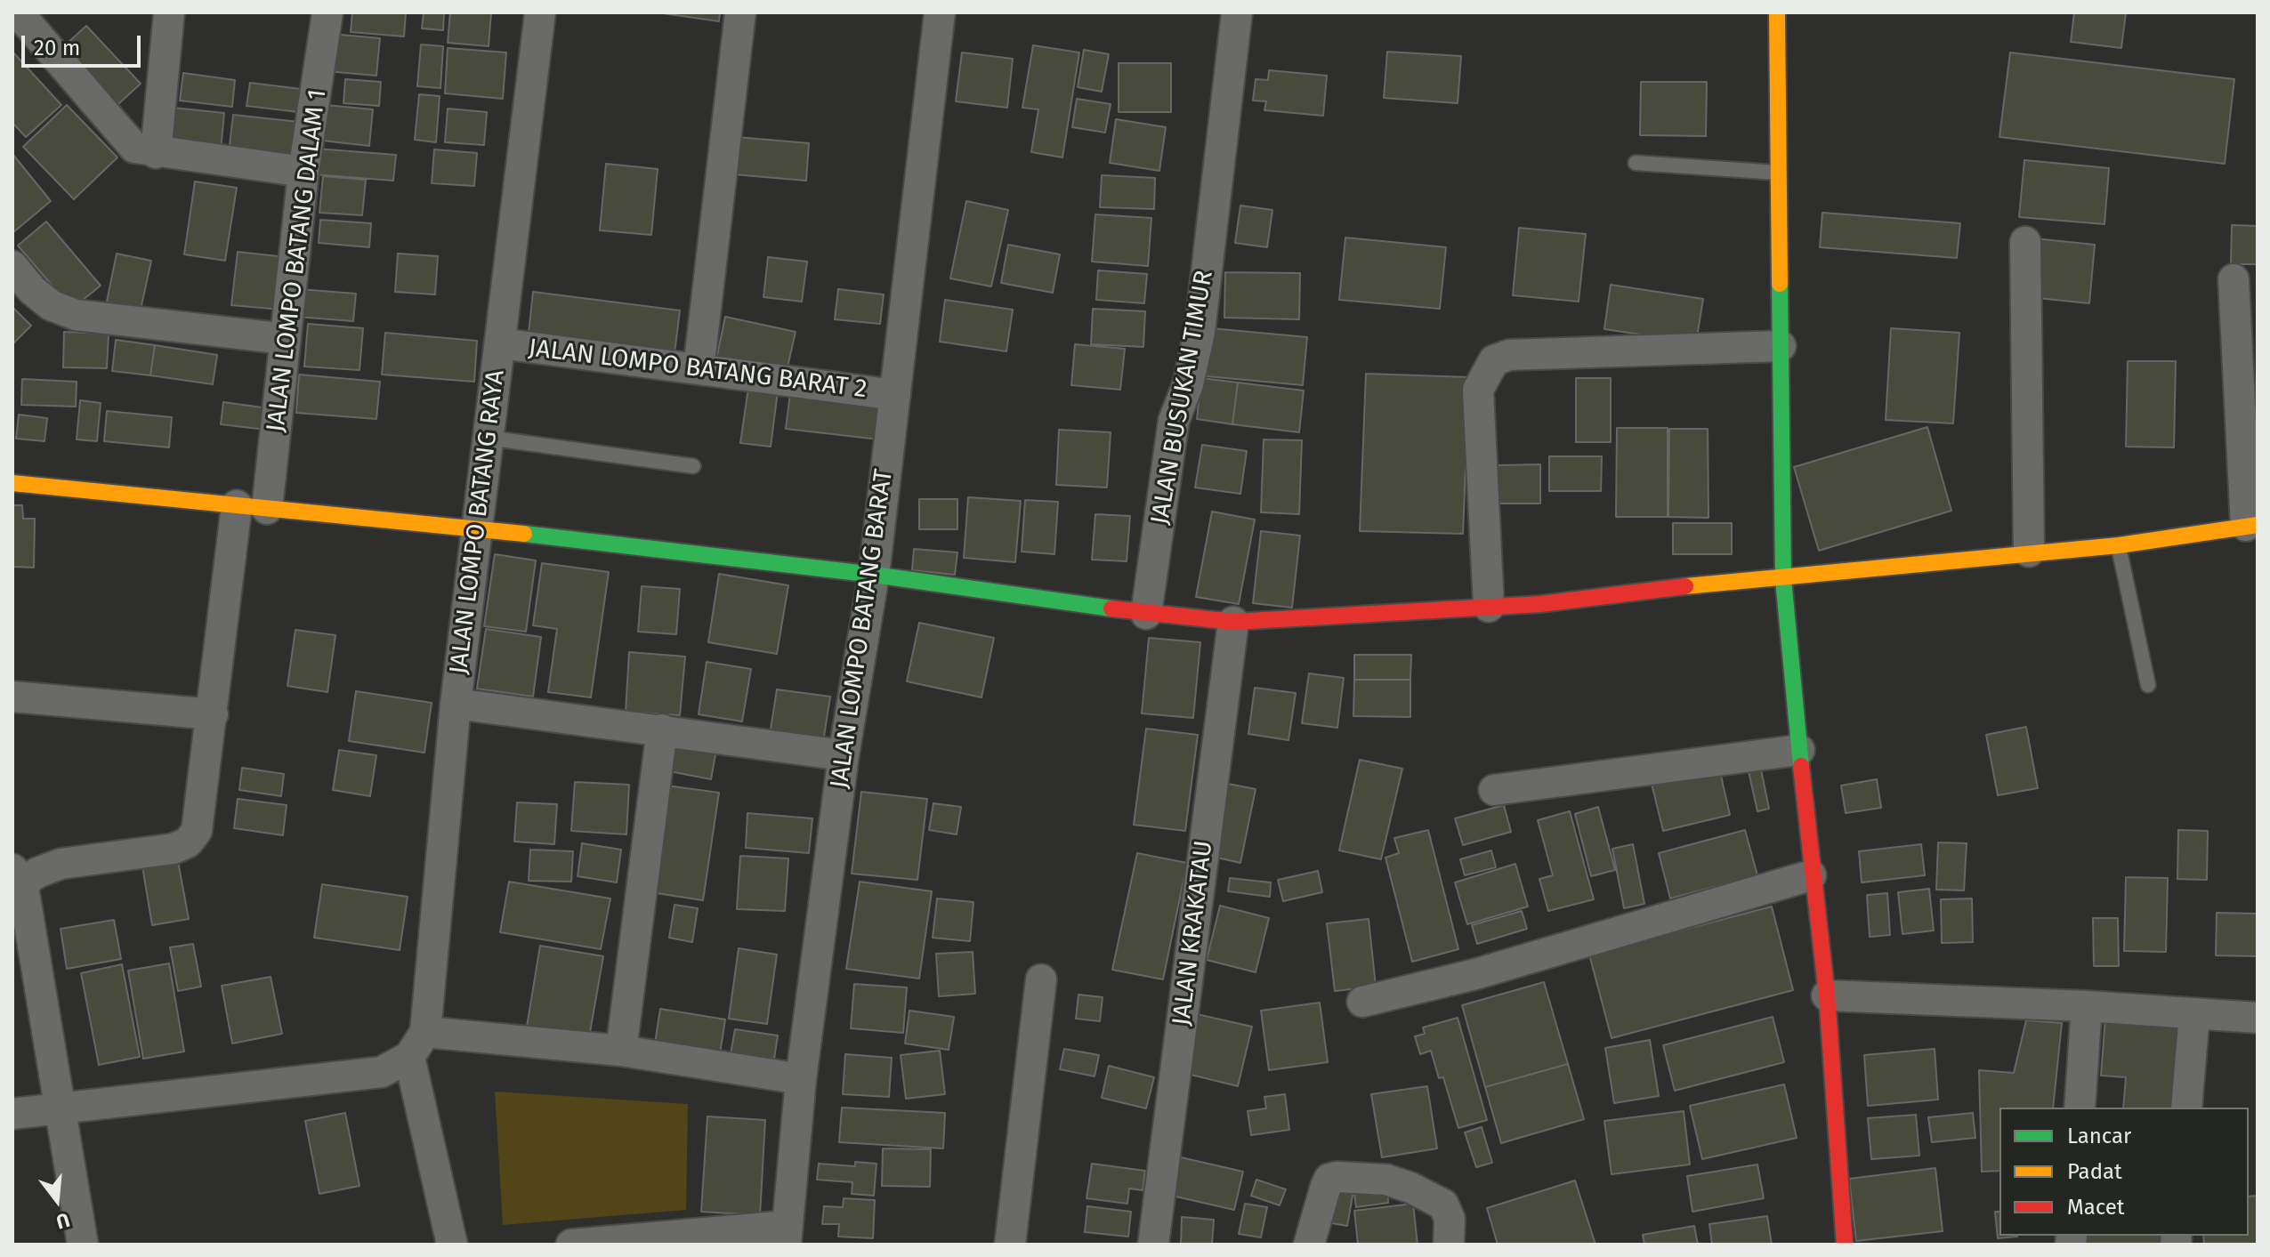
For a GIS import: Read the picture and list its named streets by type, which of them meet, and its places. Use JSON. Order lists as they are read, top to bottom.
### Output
{
  "streets": {
    "street": [
      "JALAN LOMPO BATANG DALAM 1",
      "JALAN LOMPO BATANG BARAT 2",
      "JALAN BUSUKAN TIMUR",
      "JALAN LOMPO BATANG RAYA",
      "JALAN LOMPO BATANG BARAT",
      "JALAN KRAKATAU"
    ]
  },
  "crossings": [
    ["JALAN LOMPO BATANG BARAT 2", "JALAN LOMPO BATANG RAYA"],
    ["JALAN LOMPO BATANG BARAT 2", "JALAN LOMPO BATANG BARAT"]
  ],
  "legend": ["Lancar", "Padat", "Macet"],
  "scale_bar": "20 m",
  "north": "bottom"
}
